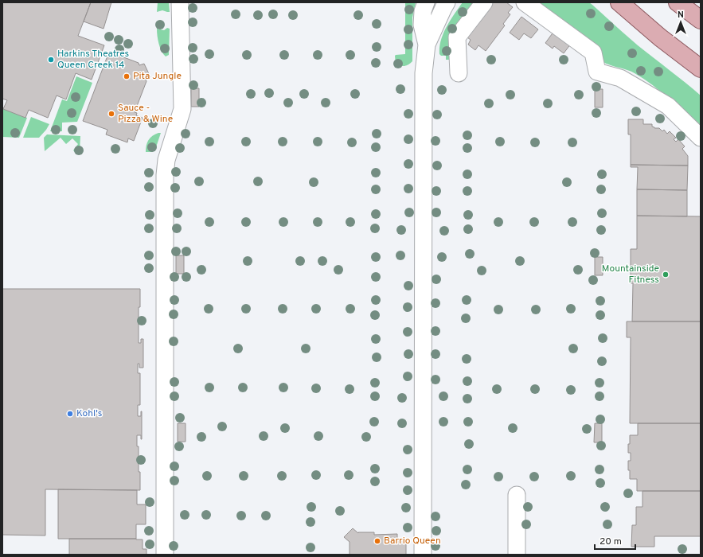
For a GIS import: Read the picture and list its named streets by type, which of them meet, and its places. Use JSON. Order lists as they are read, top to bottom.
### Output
{
  "places": [
    "Harkins Theatres Queen Creek 14",
    "Pita Jungle",
    "Sauce - Pizza & Wine",
    "Mountainside Fitness",
    "Kohl's",
    "Barrio Queen"
  ],
  "scale_bar": "20 m",
  "north": "top"
}
